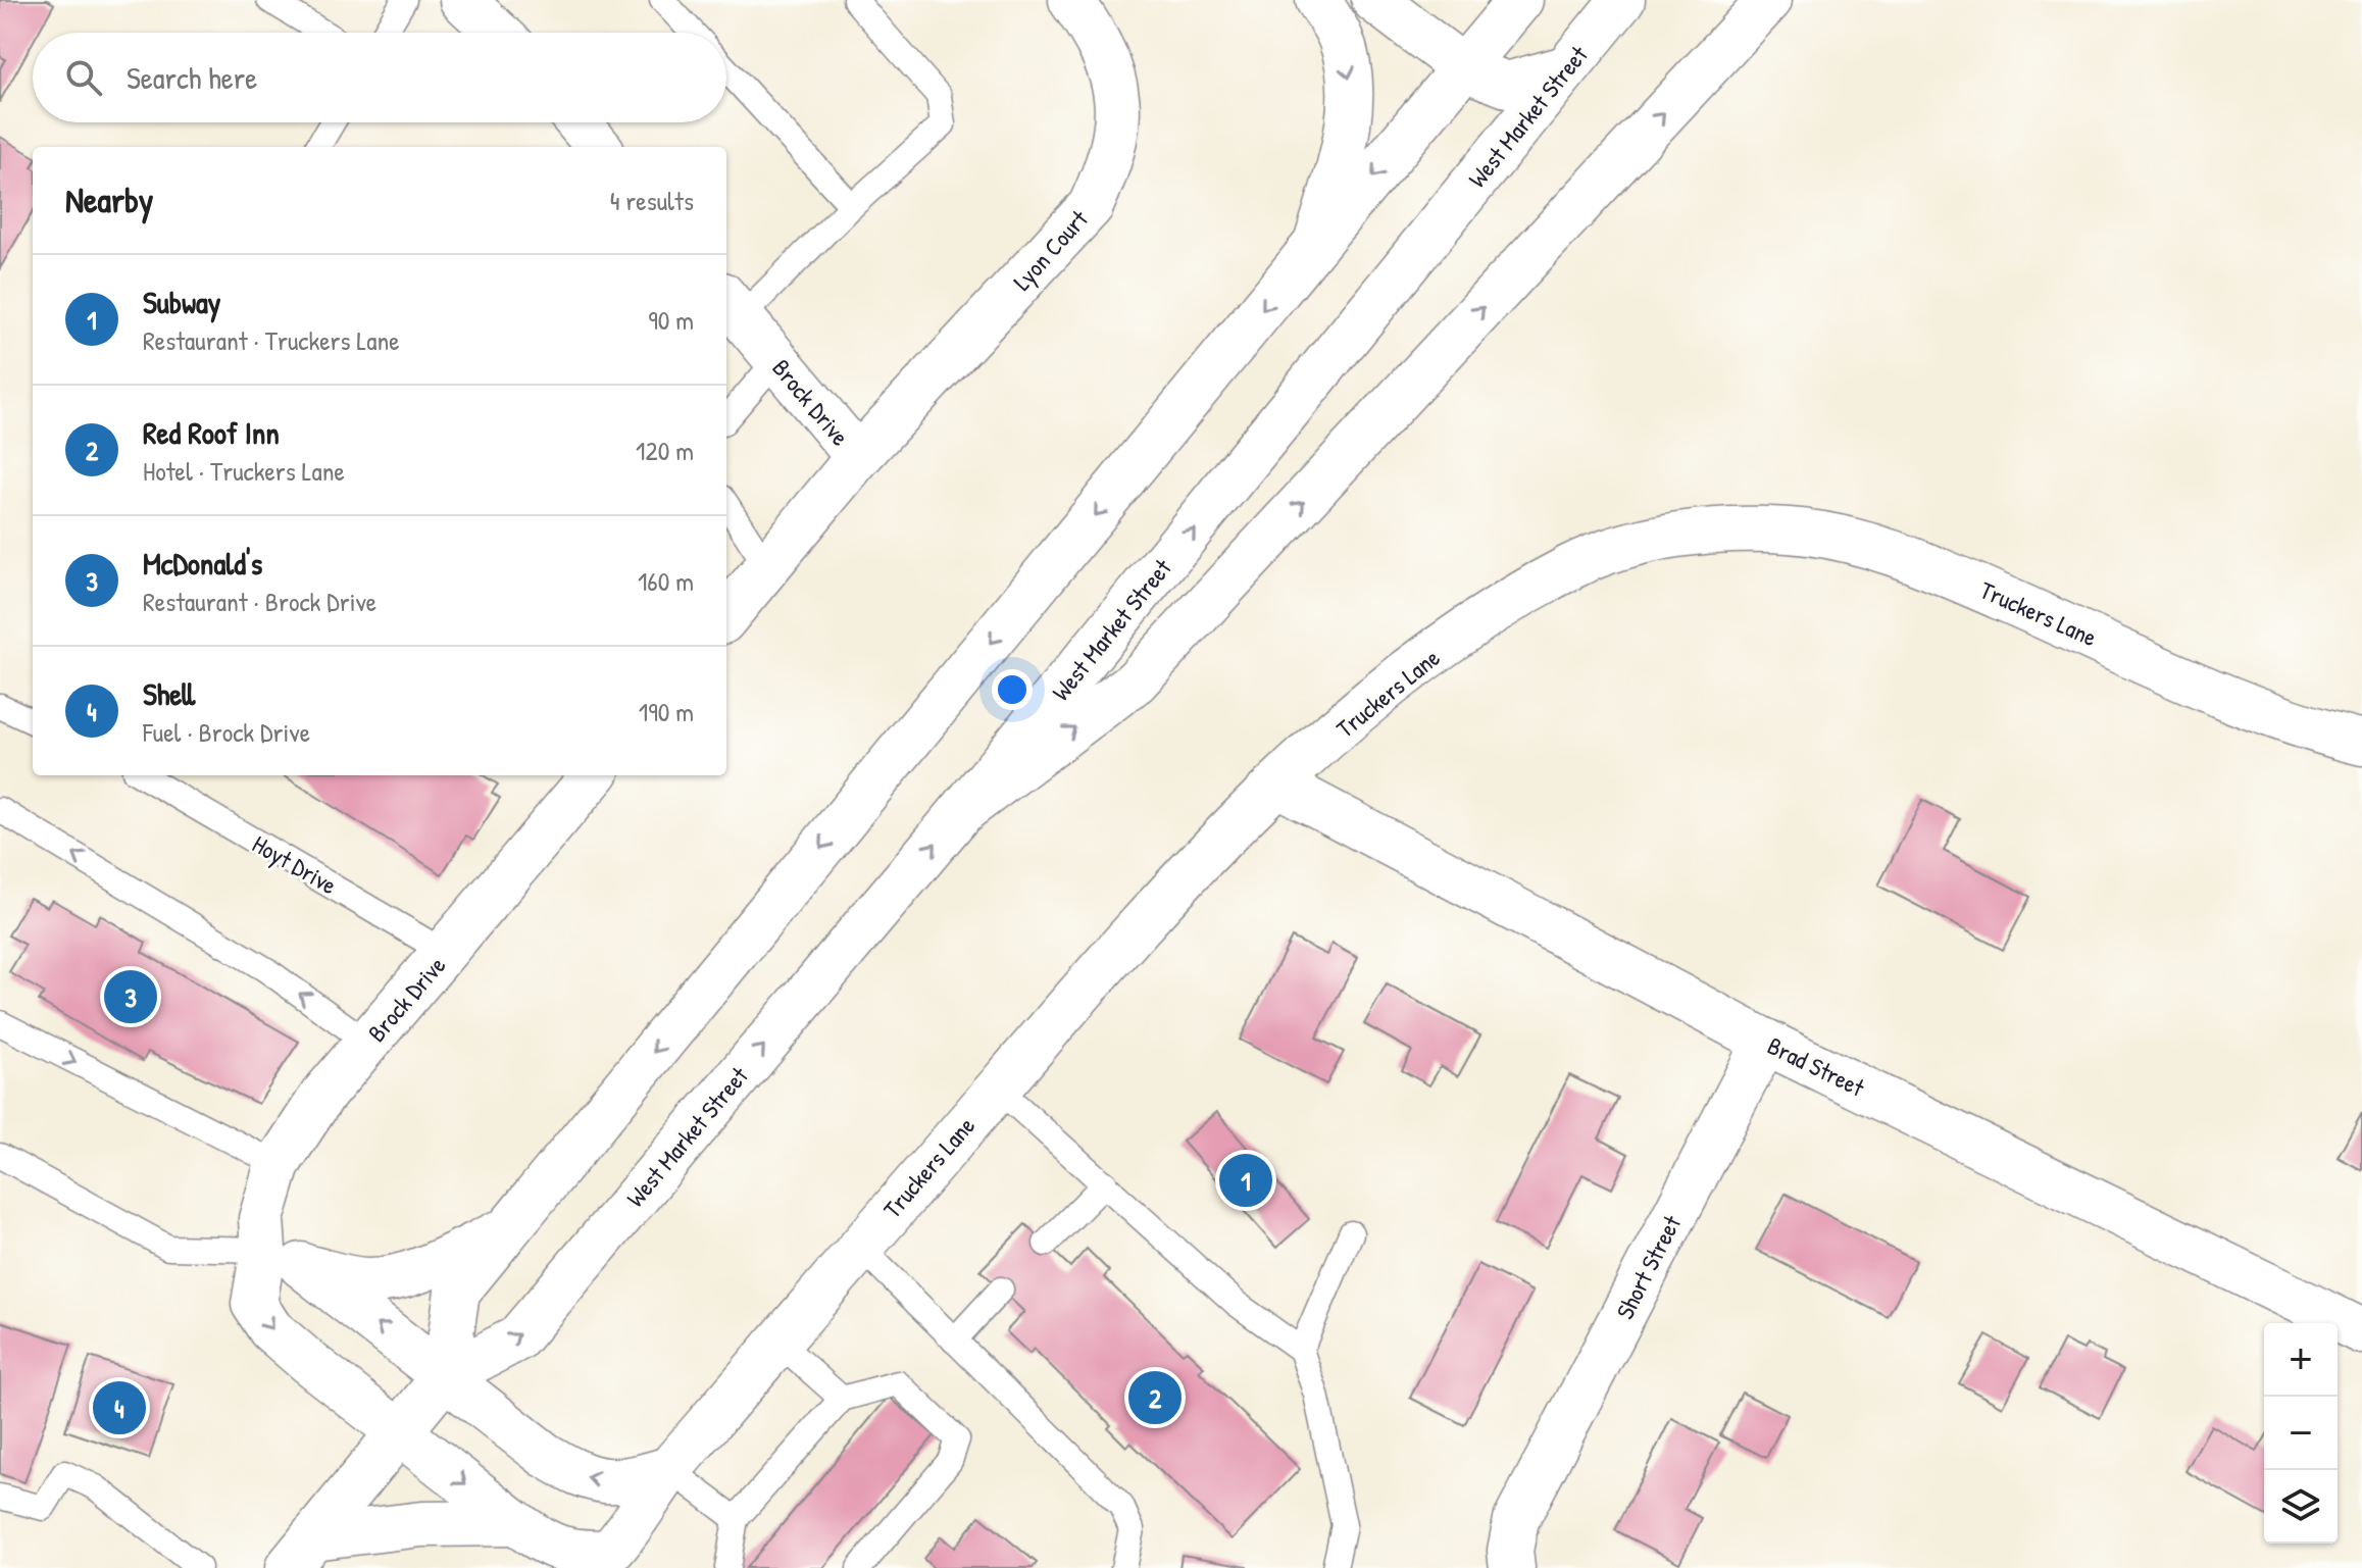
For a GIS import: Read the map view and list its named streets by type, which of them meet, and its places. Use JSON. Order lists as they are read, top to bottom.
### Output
{
  "streets": {
    "main road": [
      "West Market Street",
      "Lyon Court",
      "Brock Drive",
      "Truckers Lane",
      "Brad Street",
      "Short Street"
    ],
    "lane": ["Hoyt Drive"]
  },
  "crossings": [
    ["West Market Street", "Brock Drive"],
    ["West Market Street", "Truckers Lane"],
    ["Lyon Court", "Brock Drive"],
    ["Brock Drive", "Truckers Lane"],
    ["Brock Drive", "Hoyt Drive"],
    ["Truckers Lane", "Brad Street"],
    ["Brad Street", "Short Street"]
  ],
  "page": {
    "search": "Search here",
    "heading": ["Nearby", "4 results"],
    "list": [
      {
        "mark": "1",
        "name": "Subway",
        "note": "Restaurant · Truckers Lane",
        "value": "90 m"
      },
      {
        "mark": "2",
        "name": "Red Roof Inn",
        "note": "Hotel · Truckers Lane",
        "value": "120 m"
      },
      {
        "mark": "3",
        "name": "McDonald's",
        "note": "Restaurant · Brock Drive",
        "value": "160 m"
      },
      {
        "mark": "4",
        "name": "Shell",
        "note": "Fuel · Brock Drive",
        "value": "190 m"
      }
    ],
    "pins": [
      "3",
      "1",
      "2",
      "4"
    ],
    "map_buttons": ["+", "−"]
  }
}
